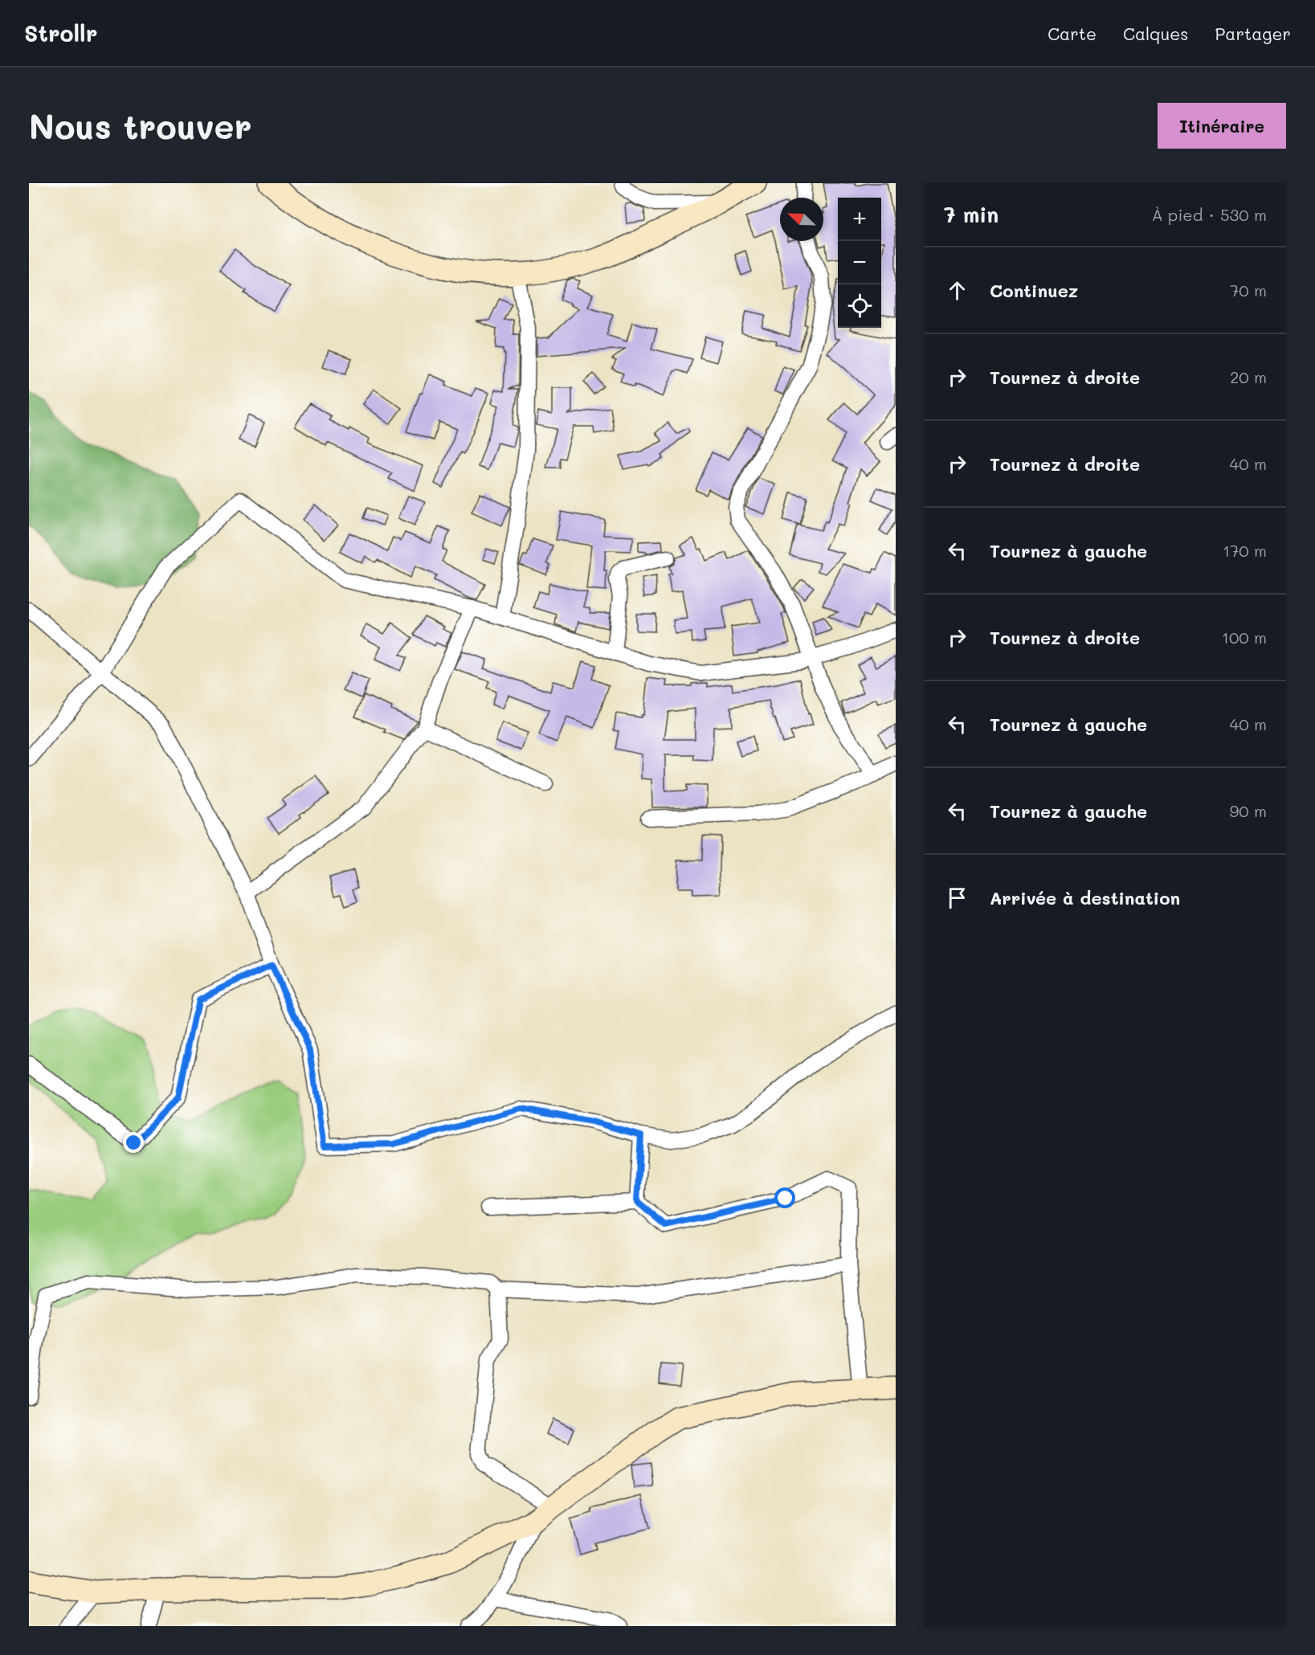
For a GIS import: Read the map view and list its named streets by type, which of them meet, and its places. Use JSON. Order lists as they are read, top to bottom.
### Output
{
  "north": "top left",
  "page": {
    "header": "Strollr",
    "nav": ["Carte", "Calques", "Partager"],
    "buttons": "Itinéraire",
    "title": "Nous trouver",
    "heading": ["7 min", "À pied · 530 m"],
    "map_buttons": ["+", "−"],
    "list": [
      ["Continuez", "70 m"],
      ["Tournez à droite", "20 m"],
      ["Tournez à droite", "40 m"],
      ["Tournez à gauche", "170 m"],
      ["Tournez à droite", "100 m"],
      ["Tournez à gauche", "40 m"],
      ["Tournez à gauche", "90 m"],
      "Arrivée à destination"
    ]
  }
}
